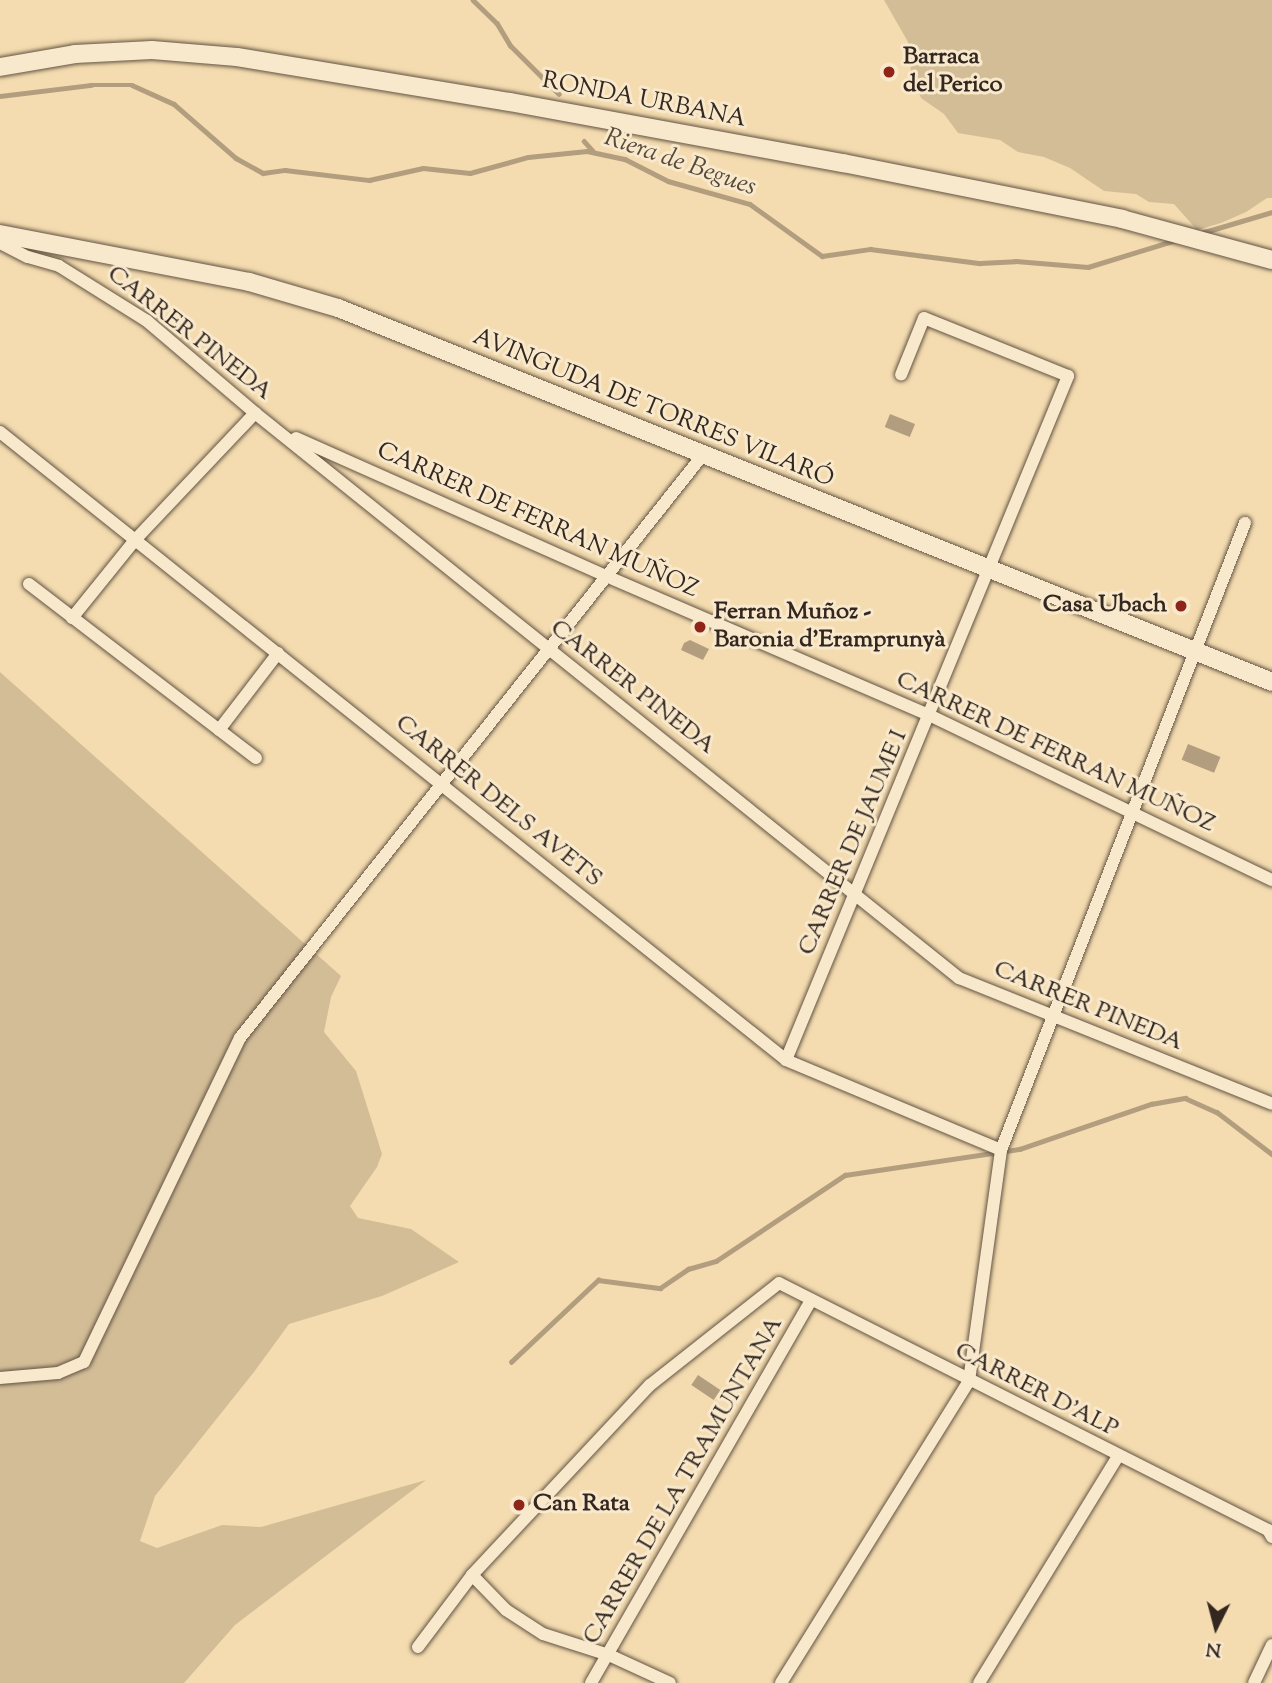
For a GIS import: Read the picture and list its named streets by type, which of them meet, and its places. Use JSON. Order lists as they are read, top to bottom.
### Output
{
  "streets": {
    "street": [
      "RONDA URBANA",
      "CARRER PINEDA",
      "AVINGUDA DE TORRES VILARÓ",
      "CARRER DE FERRAN MUÑOZ",
      "CARRER DELS AVETS",
      "CARRER DE JAUME I",
      "CARRER D'ALP",
      "CARRER DE LA TRAMUNTANA"
    ]
  },
  "crossings": [
    ["CARRER PINEDA", "AVINGUDA DE TORRES VILARÓ"],
    ["CARRER PINEDA", "CARRER DE FERRAN MUÑOZ"],
    ["CARRER PINEDA", "CARRER DE JAUME I"],
    ["AVINGUDA DE TORRES VILARÓ", "CARRER DE JAUME I"],
    ["CARRER DE FERRAN MUÑOZ", "CARRER DE JAUME I"],
    ["CARRER DELS AVETS", "CARRER DE JAUME I"],
    ["CARRER D'ALP", "CARRER DE LA TRAMUNTANA"]
  ],
  "water": ["Riera de Begues"],
  "places": [
    "Barraca del Perico",
    "Casa Ubach",
    "Ferran Muñoz - Baronia d'Eramprunyà",
    "Can Rata"
  ],
  "north": "bottom"
}
